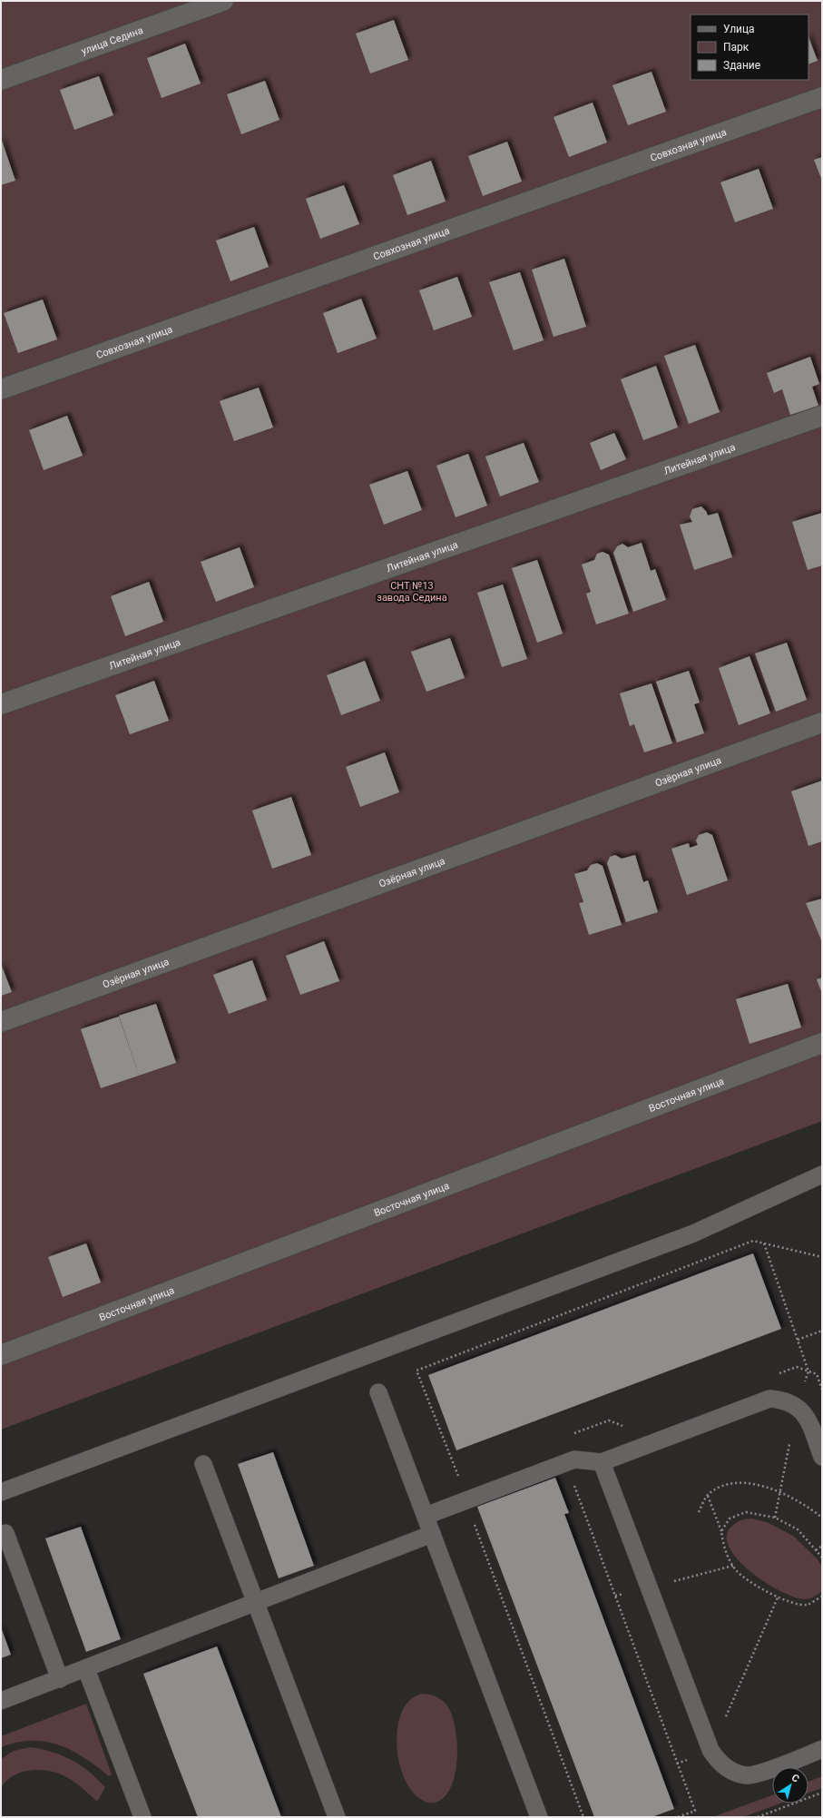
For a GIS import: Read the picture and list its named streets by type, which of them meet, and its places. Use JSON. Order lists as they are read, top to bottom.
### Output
{
  "streets": {
    "street": [
      "улица Седина",
      "Совхозная улица",
      "Литейная улица",
      "Озёрная улица",
      "Восточная улица"
    ]
  },
  "parks": ["СНТ №13 завода Седина"],
  "legend": ["Улица", "Парк", "Здание"],
  "north": "top right"
}
